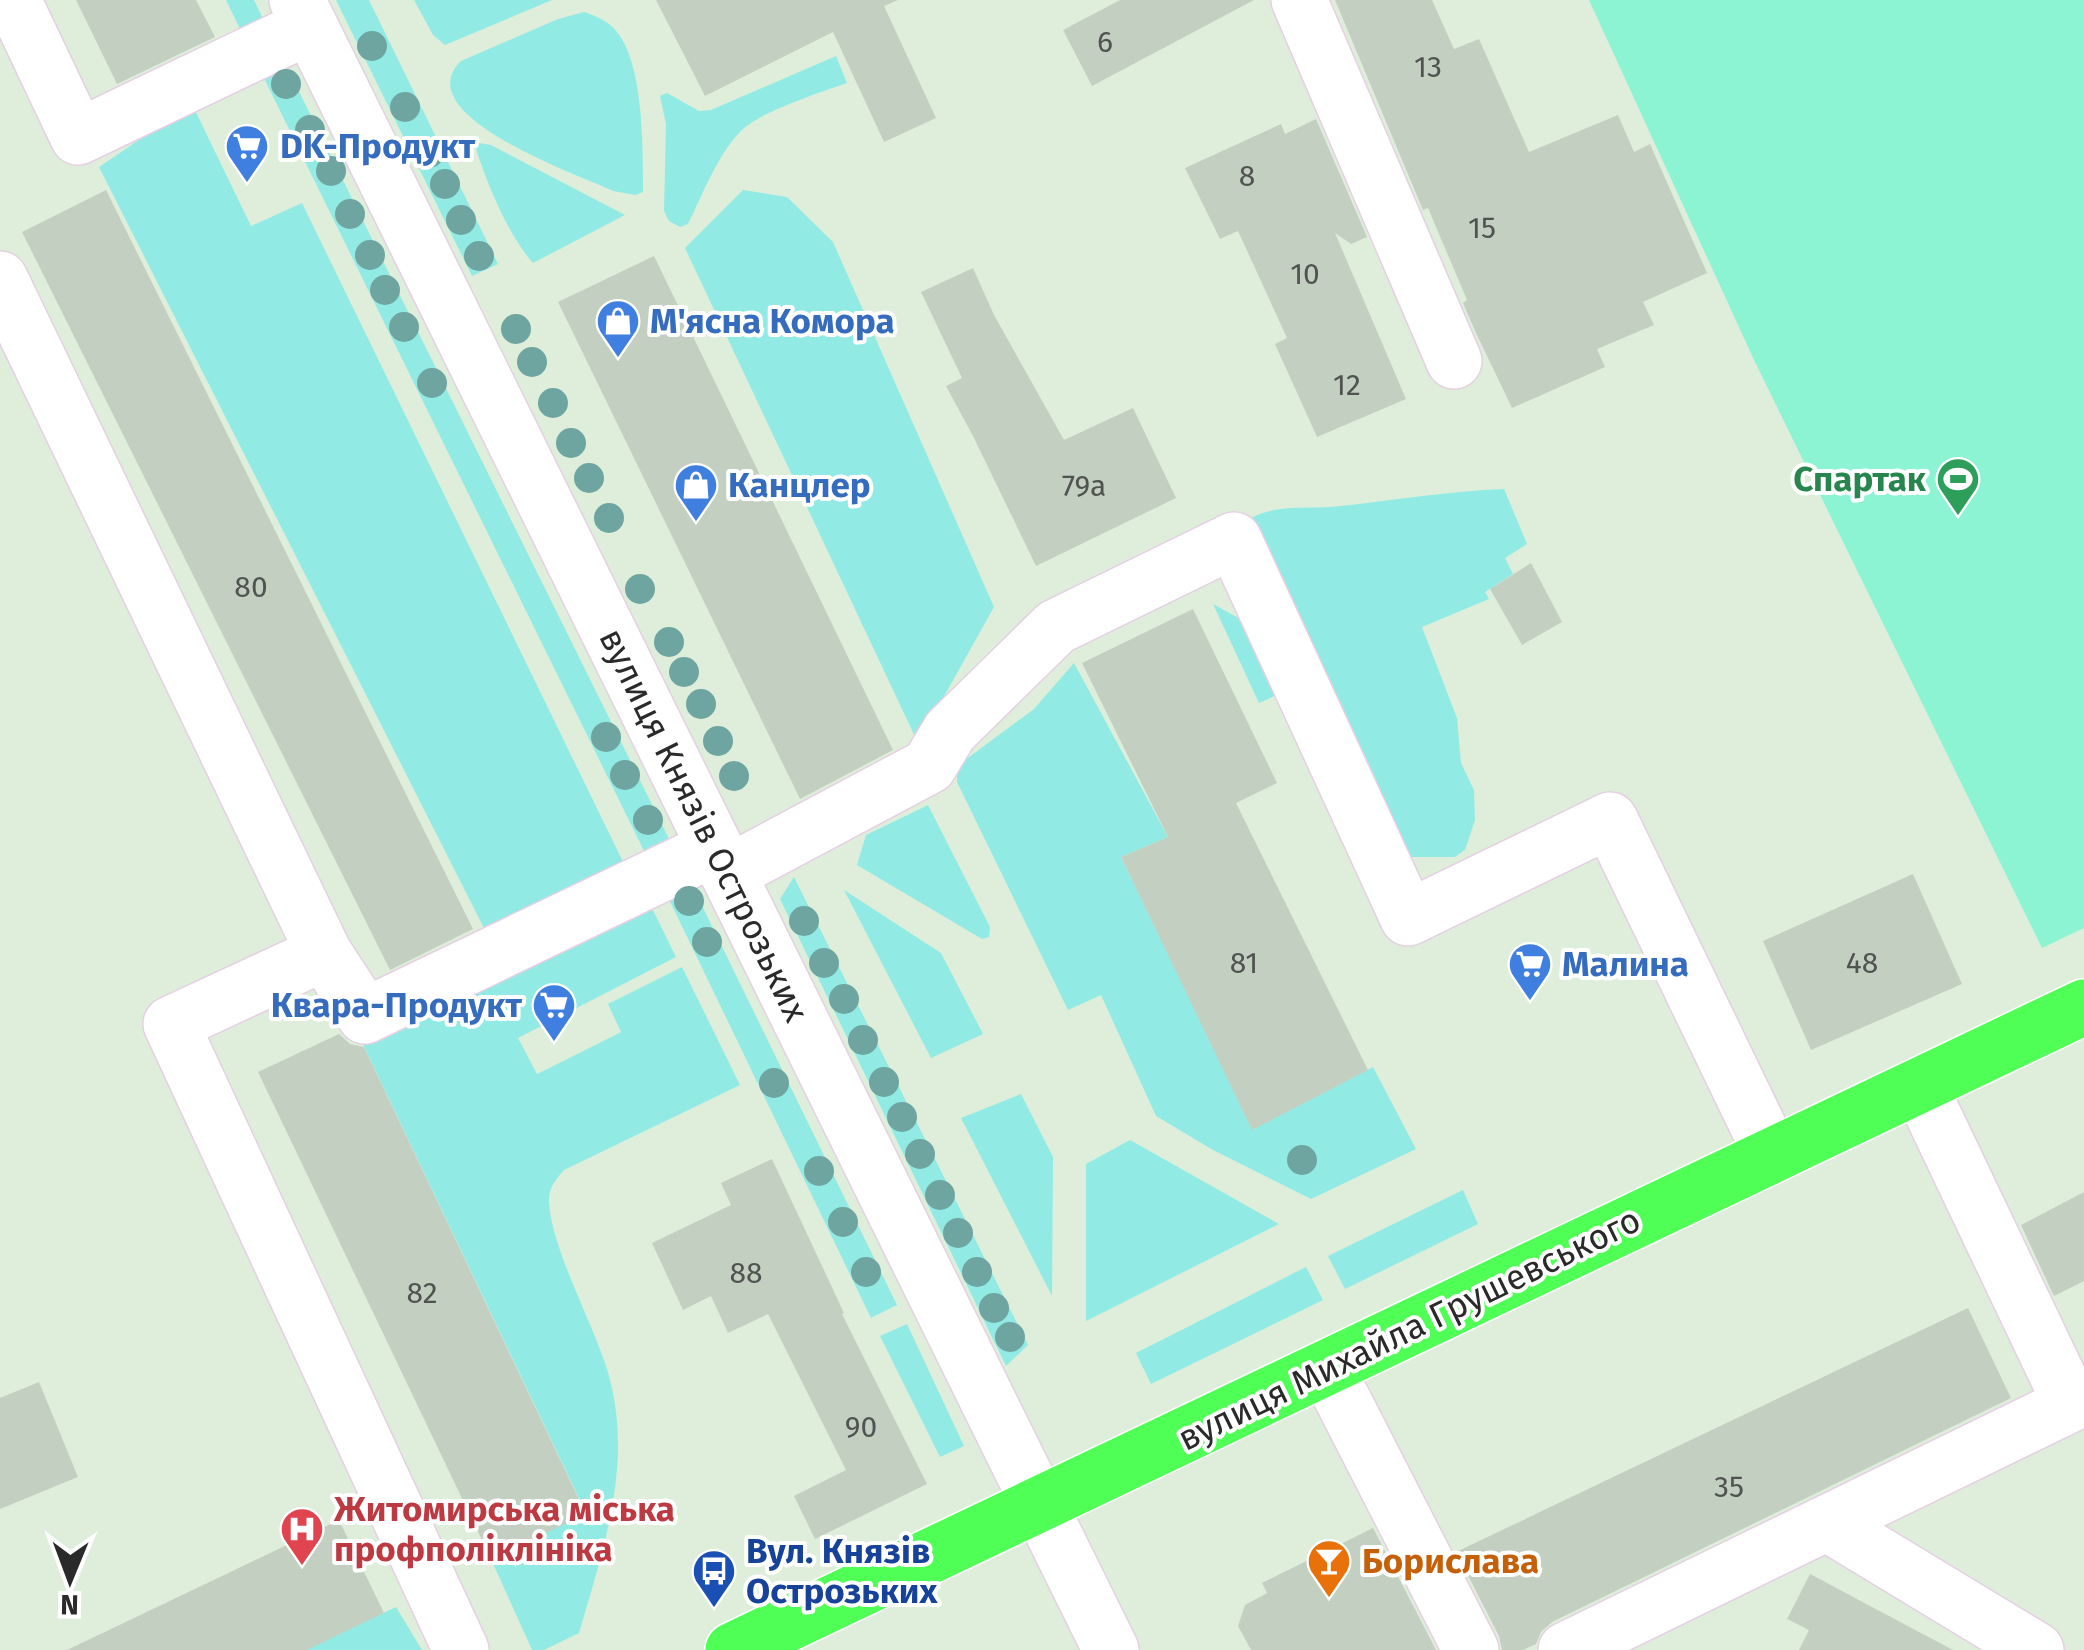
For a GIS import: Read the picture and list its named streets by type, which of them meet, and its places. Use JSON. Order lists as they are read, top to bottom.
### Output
{
  "streets": {
    "main road": ["вулиця Михайла Грушевського"],
    "street": ["вулиця Князів Острозьких"]
  },
  "crossings": [
    ["вулиця Князів Острозьких", "вулиця Михайла Грушевського"]
  ],
  "places": {
    "supermarket": ["DK-Продукт", "Малина", "Квара-Продукт"],
    "shop": ["М'ясна Комора", "Канцлер"],
    "sports": ["Спартак"],
    "hospital": ["Житомирська міська профполіклініка"],
    "bar": ["Борислава"],
    "bus stop": ["Вул. Князів Острозьких"]
  },
  "house_numbers": [
    "6",
    "13",
    "8",
    "15",
    "10",
    "12",
    "79а",
    "80",
    "81",
    "48",
    "88",
    "82",
    "90",
    "35"
  ],
  "north": "bottom"
}
